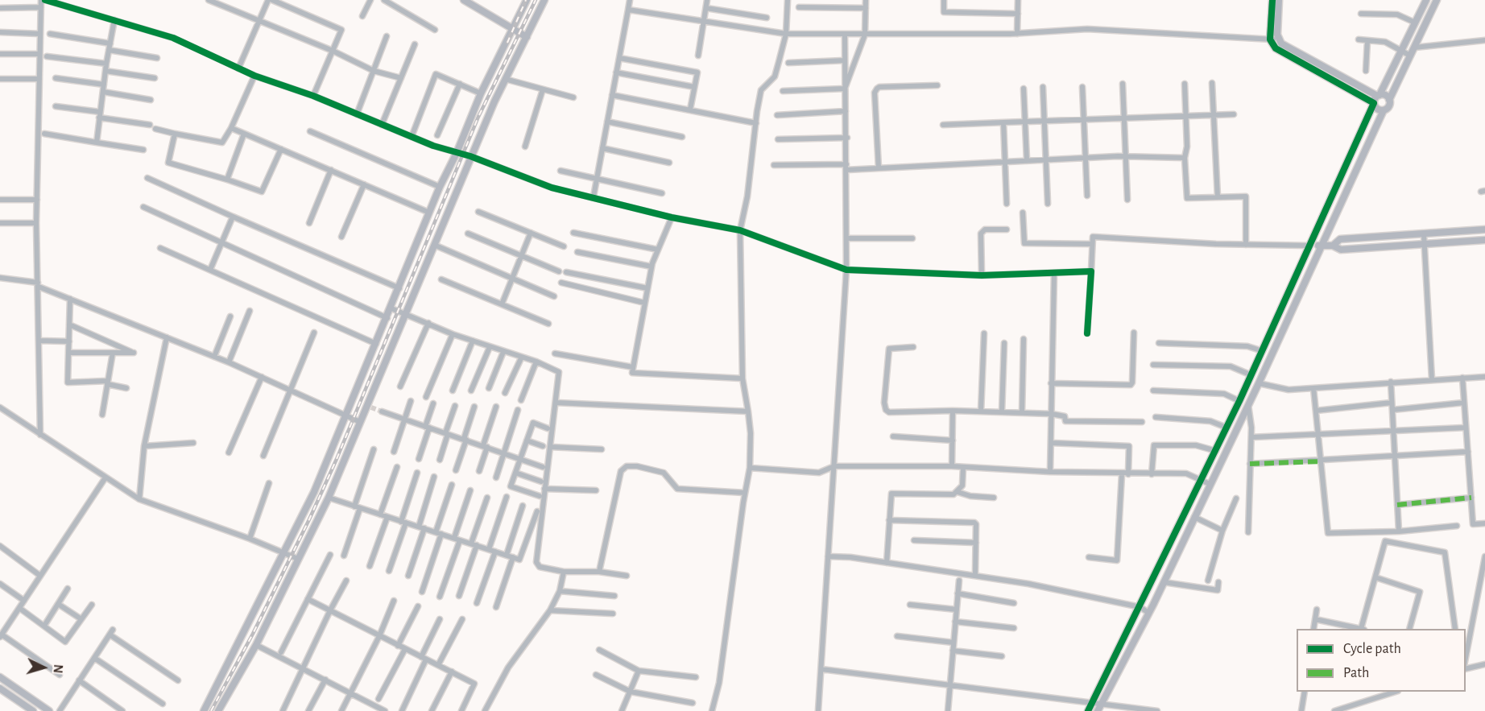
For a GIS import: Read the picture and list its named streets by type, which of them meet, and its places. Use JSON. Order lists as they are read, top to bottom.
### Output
{
  "legend": ["Cycle path", "Path"],
  "north": "right"
}
